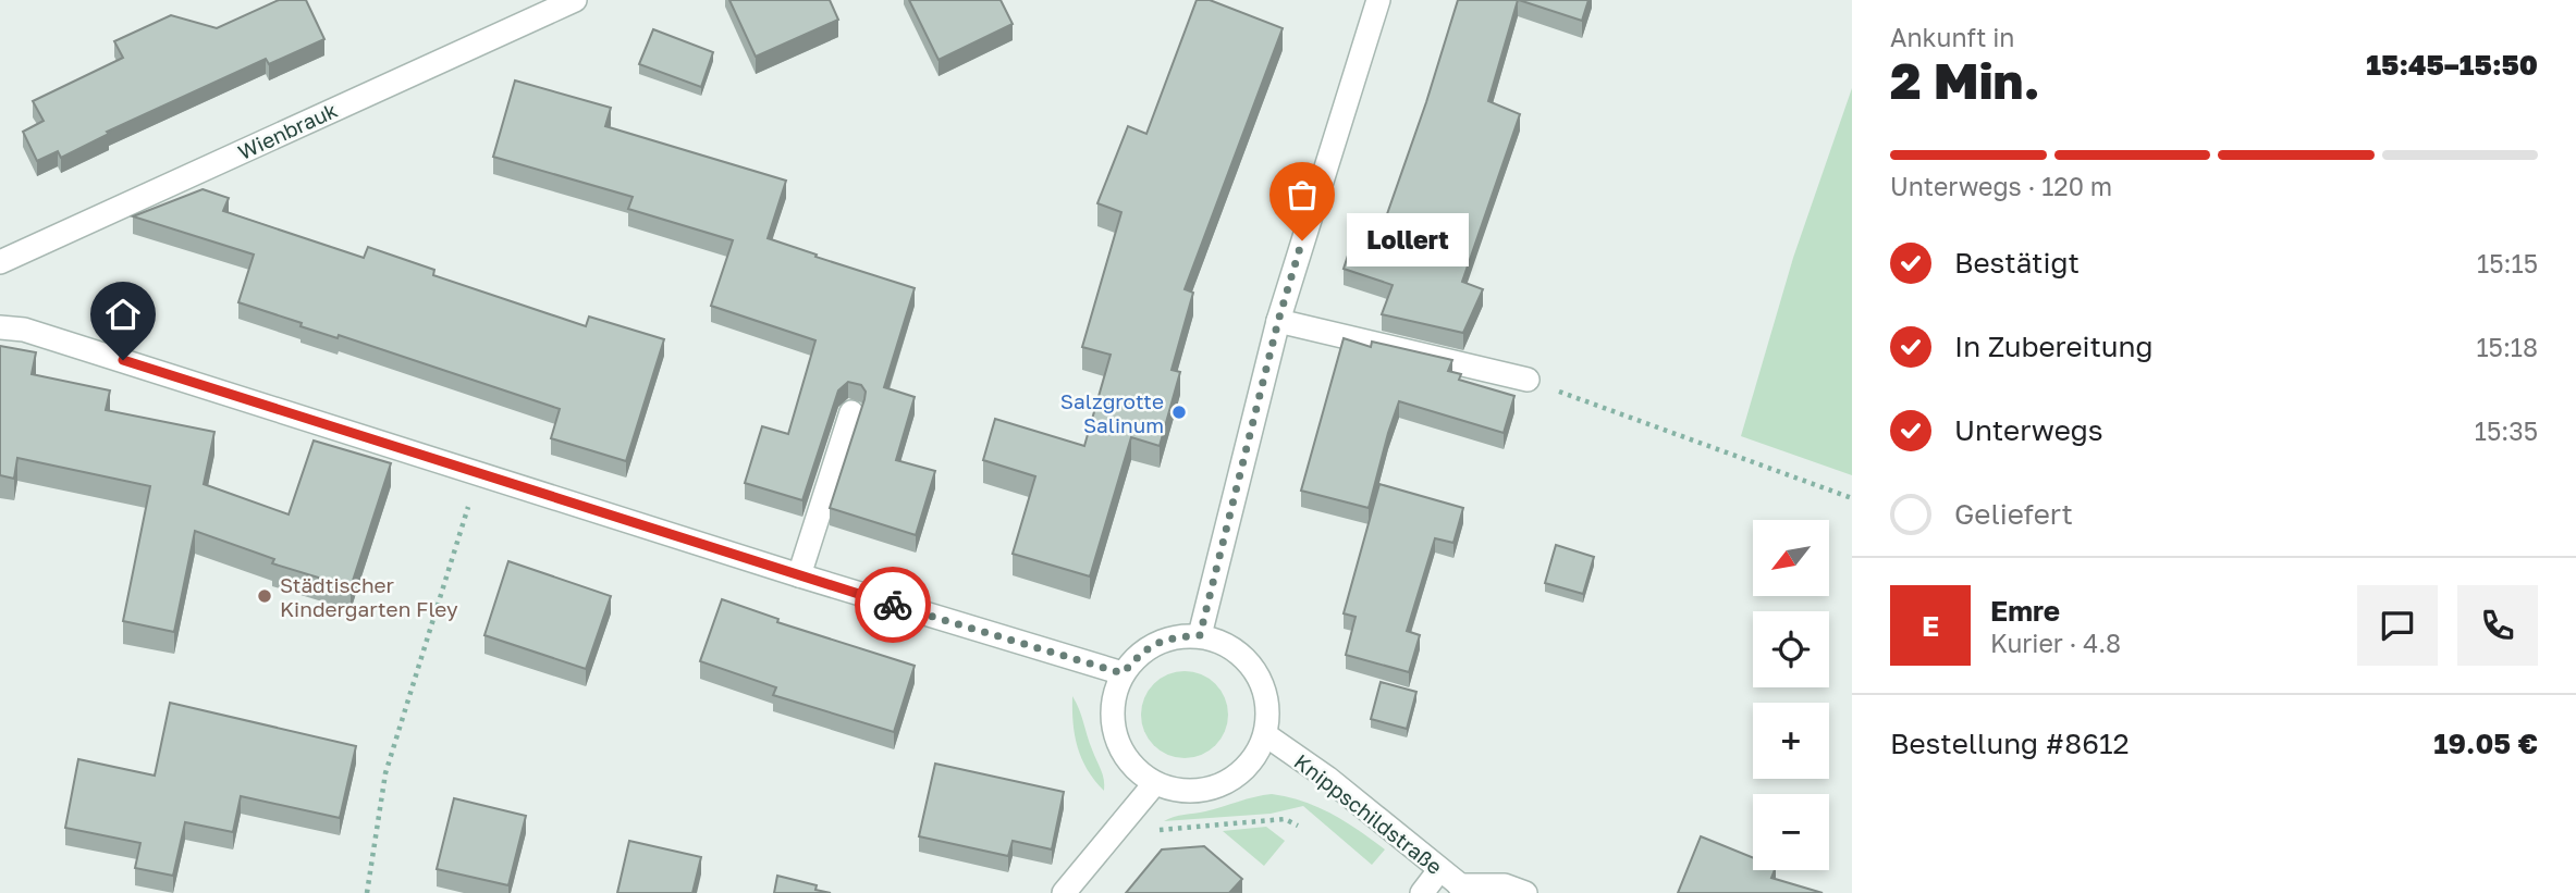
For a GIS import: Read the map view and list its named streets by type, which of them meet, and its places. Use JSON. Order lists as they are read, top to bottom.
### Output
{
  "streets": {
    "street": ["Wienbrauk", "Knippschildstraße"]
  },
  "places": ["Lollert", "Salzgrotte Salinum", "Städtischer Kindergarten Fley"],
  "north": "bottom left",
  "page": {
    "heading": ["2 Min.", "Ankunft in", "15:45–15:50"],
    "panel": [
      "Emre",
      "Kurier · 4.8",
      "Bestellung #8612",
      "19.05 €"
    ],
    "bar": "Unterwegs · 120 m",
    "bubble": "Lollert",
    "list": [
      ["Bestätigt", "15:15"],
      ["In Zubereitung", "15:18"],
      ["Unterwegs", "15:35"],
      "Geliefert"
    ],
    "map_buttons": ["+", "−"],
    "round": "E"
  }
}
